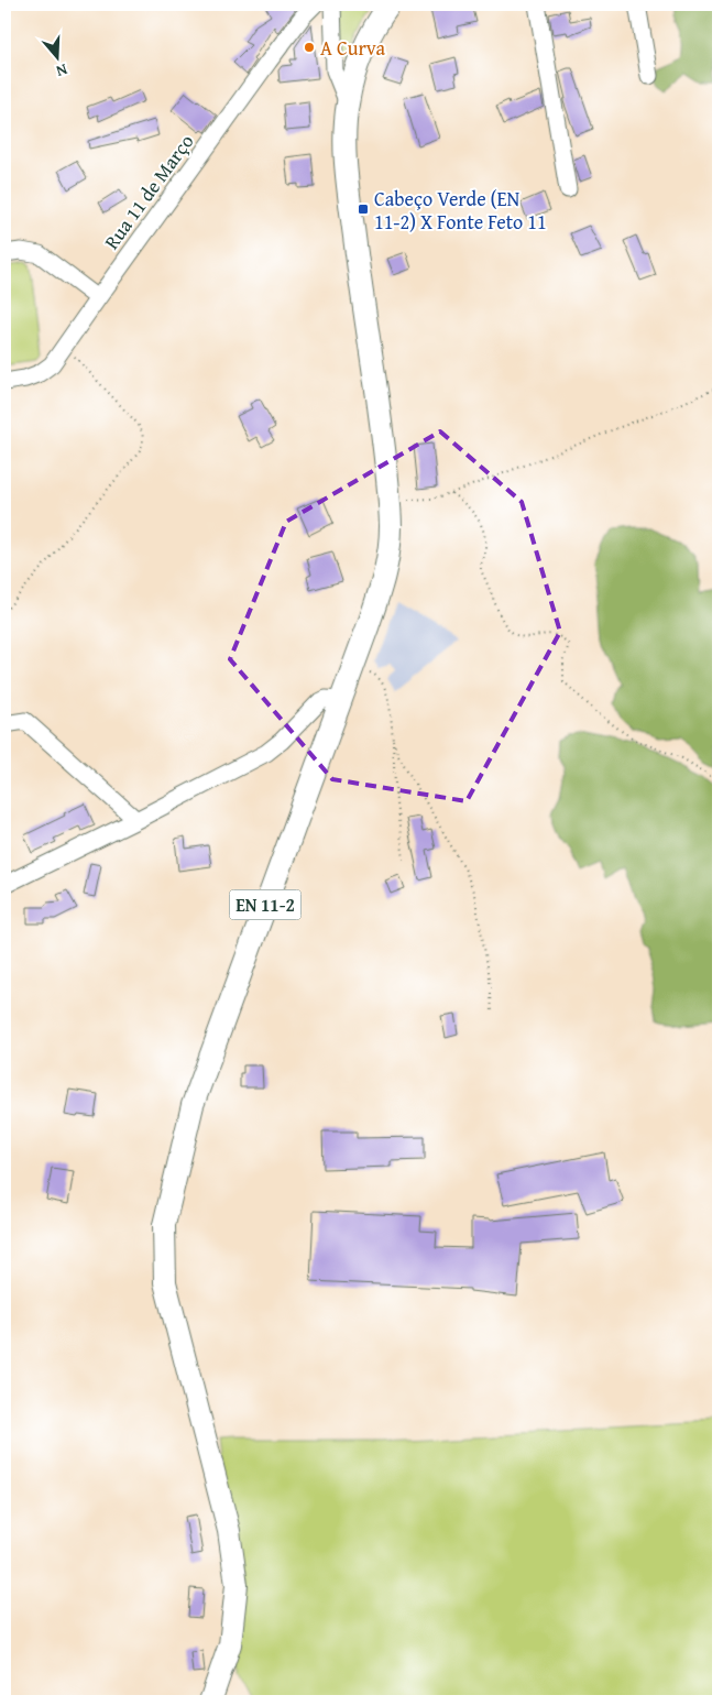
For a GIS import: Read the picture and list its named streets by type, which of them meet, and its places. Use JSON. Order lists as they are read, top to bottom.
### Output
{
  "streets": {
    "main road": ["EN 11-2"],
    "street": ["Rua 11 de Março"]
  },
  "places": {
    "other": ["A Curva"],
    "transit": ["Cabeço Verde (EN 11-2) X Fonte Feto 11"]
  },
  "north": "bottom"
}
